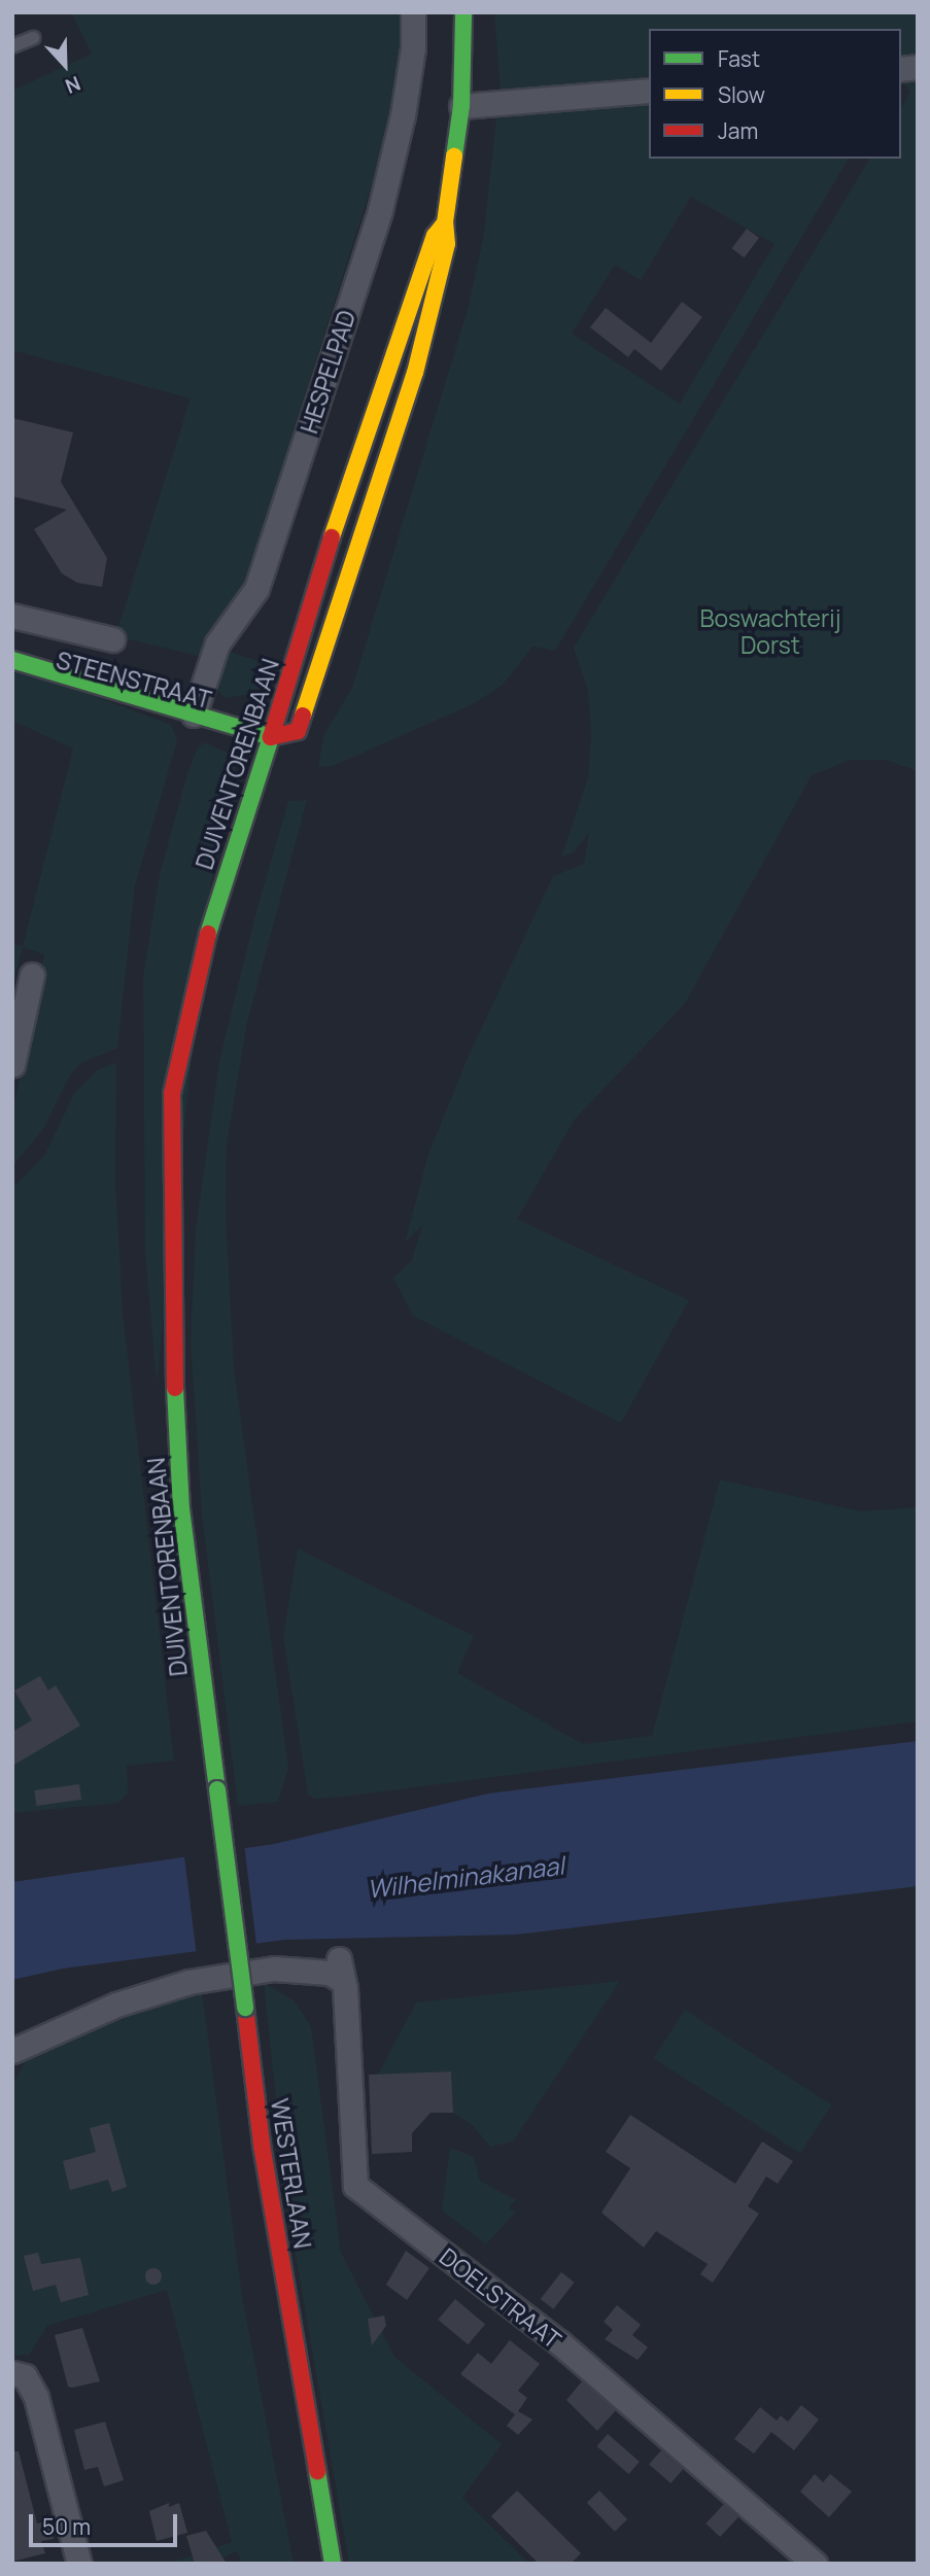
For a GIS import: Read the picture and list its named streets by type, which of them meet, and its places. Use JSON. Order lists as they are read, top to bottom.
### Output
{
  "streets": {
    "main road": ["STEENSTRAAT", "DUIVENTORENBAAN", "WESTERLAAN"],
    "street": ["HESPELPAD", "DOELSTRAAT"]
  },
  "crossings": [
    ["HESPELPAD", "STEENSTRAAT"],
    ["STEENSTRAAT", "DUIVENTORENBAAN"],
    ["DUIVENTORENBAAN", "WESTERLAAN"]
  ],
  "water": ["Wilhelminakanaal"],
  "parks": ["Boswachterij Dorst"],
  "legend": ["Fast", "Slow", "Jam"],
  "scale_bar": "50 m",
  "north": "bottom"
}
